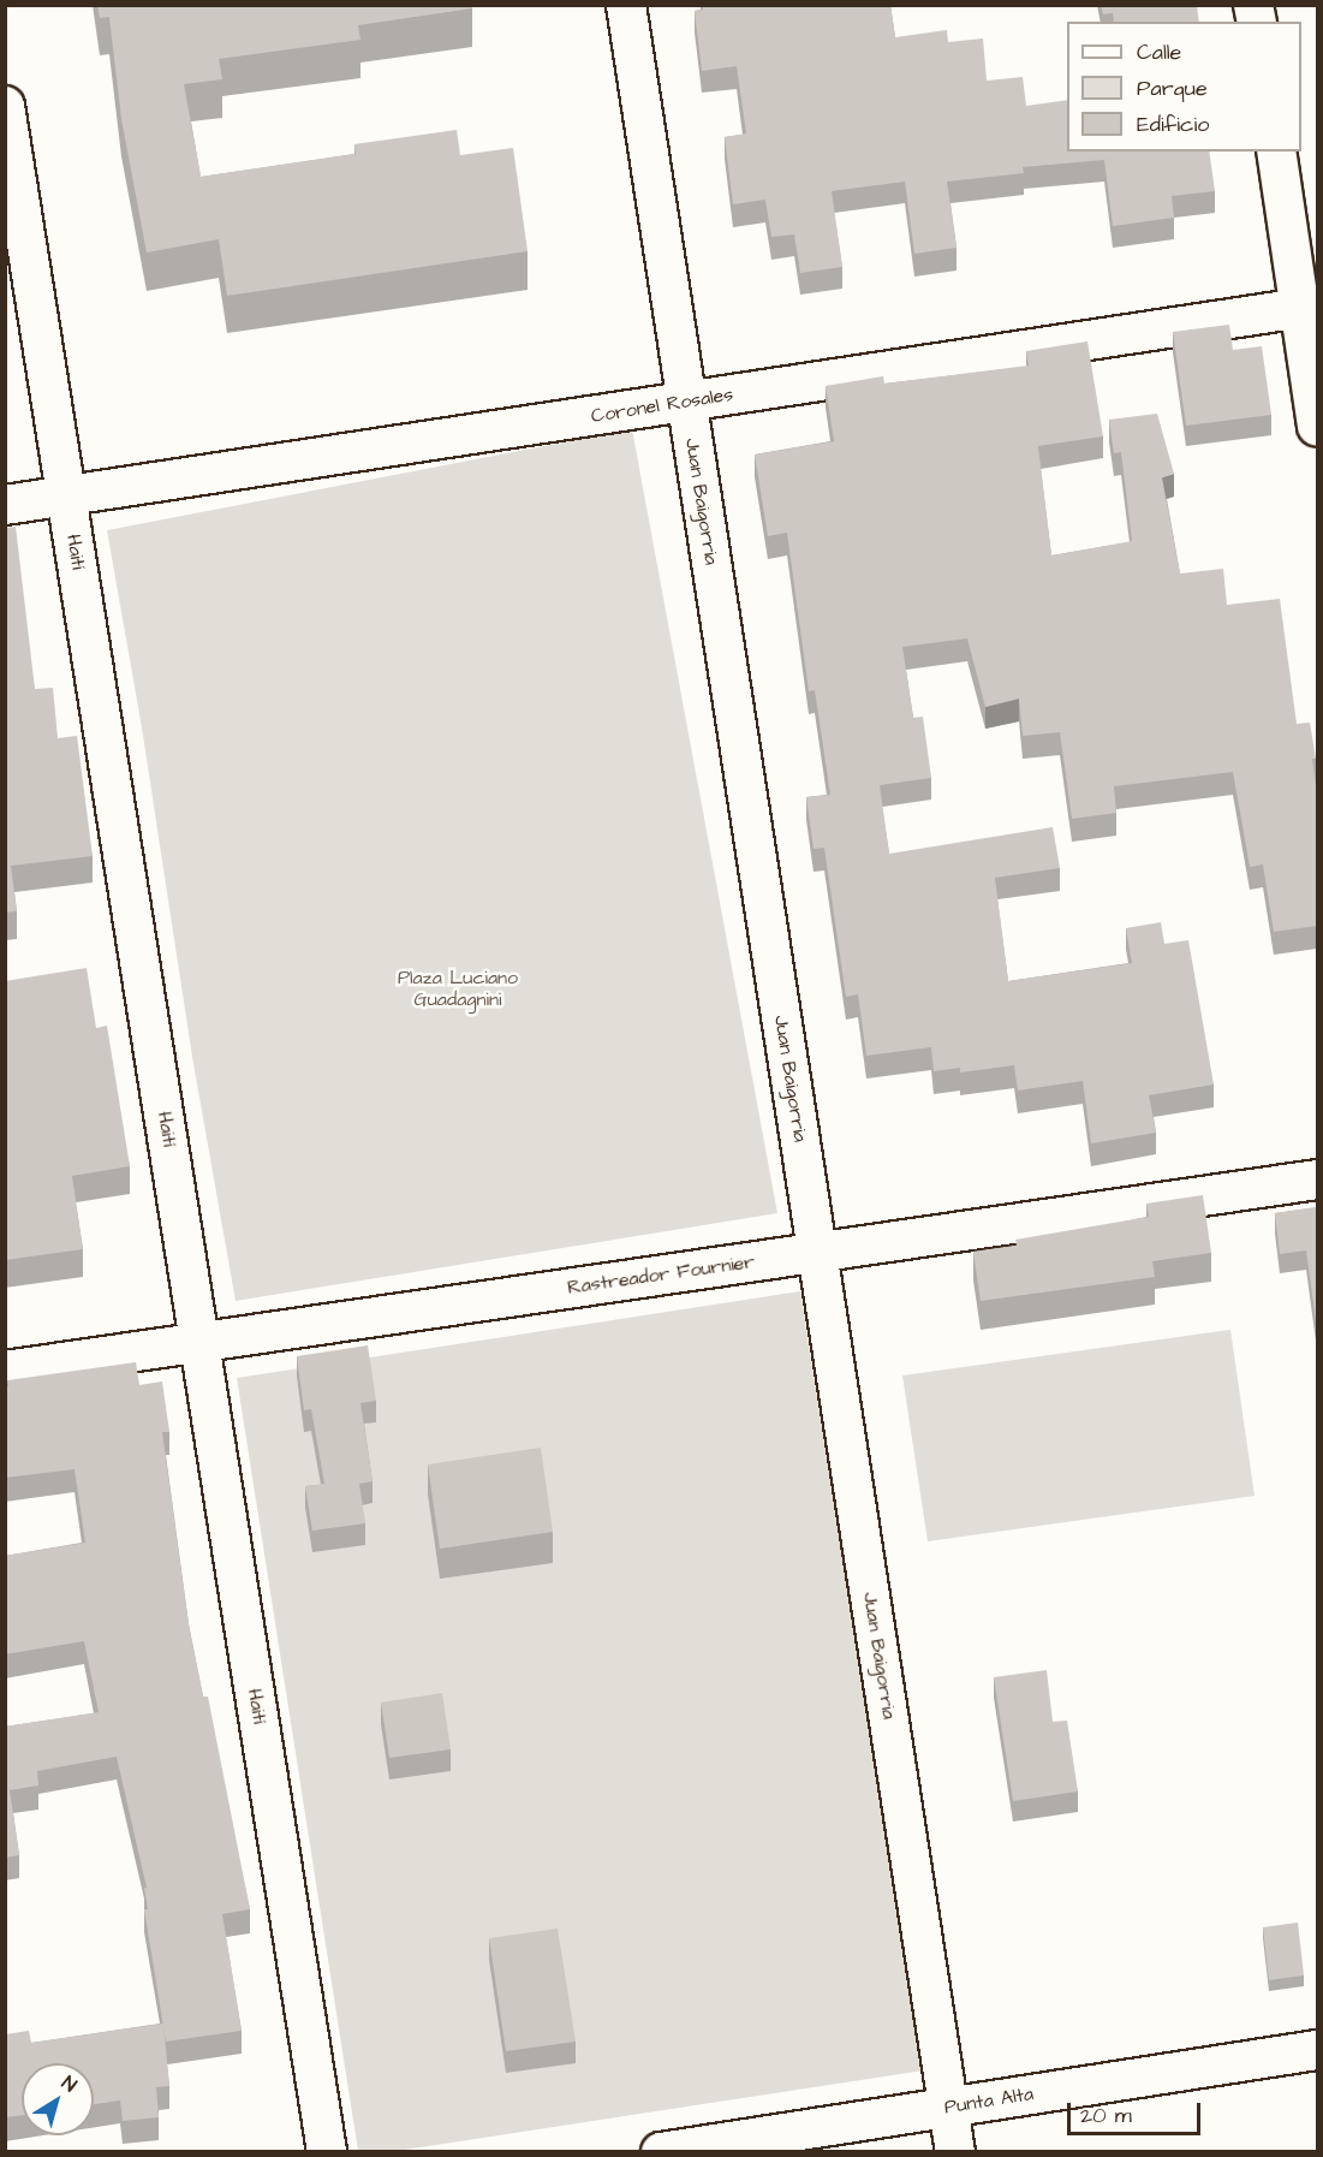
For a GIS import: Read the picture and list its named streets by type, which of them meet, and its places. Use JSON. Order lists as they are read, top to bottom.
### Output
{
  "streets": {
    "street": [
      "Coronel Rosales",
      "Juan Baigorria",
      "Haití",
      "Rastreador Fournier",
      "Punta Alta"
    ]
  },
  "crossings": [
    ["Coronel Rosales", "Juan Baigorria"],
    ["Coronel Rosales", "Haití"],
    ["Juan Baigorria", "Rastreador Fournier"],
    ["Juan Baigorria", "Punta Alta"],
    ["Haití", "Rastreador Fournier"]
  ],
  "parks": ["Plaza Luciano Guadagnini"],
  "legend": ["Calle", "Parque", "Edificio"],
  "scale_bar": "20 m",
  "north": "top right"
}
